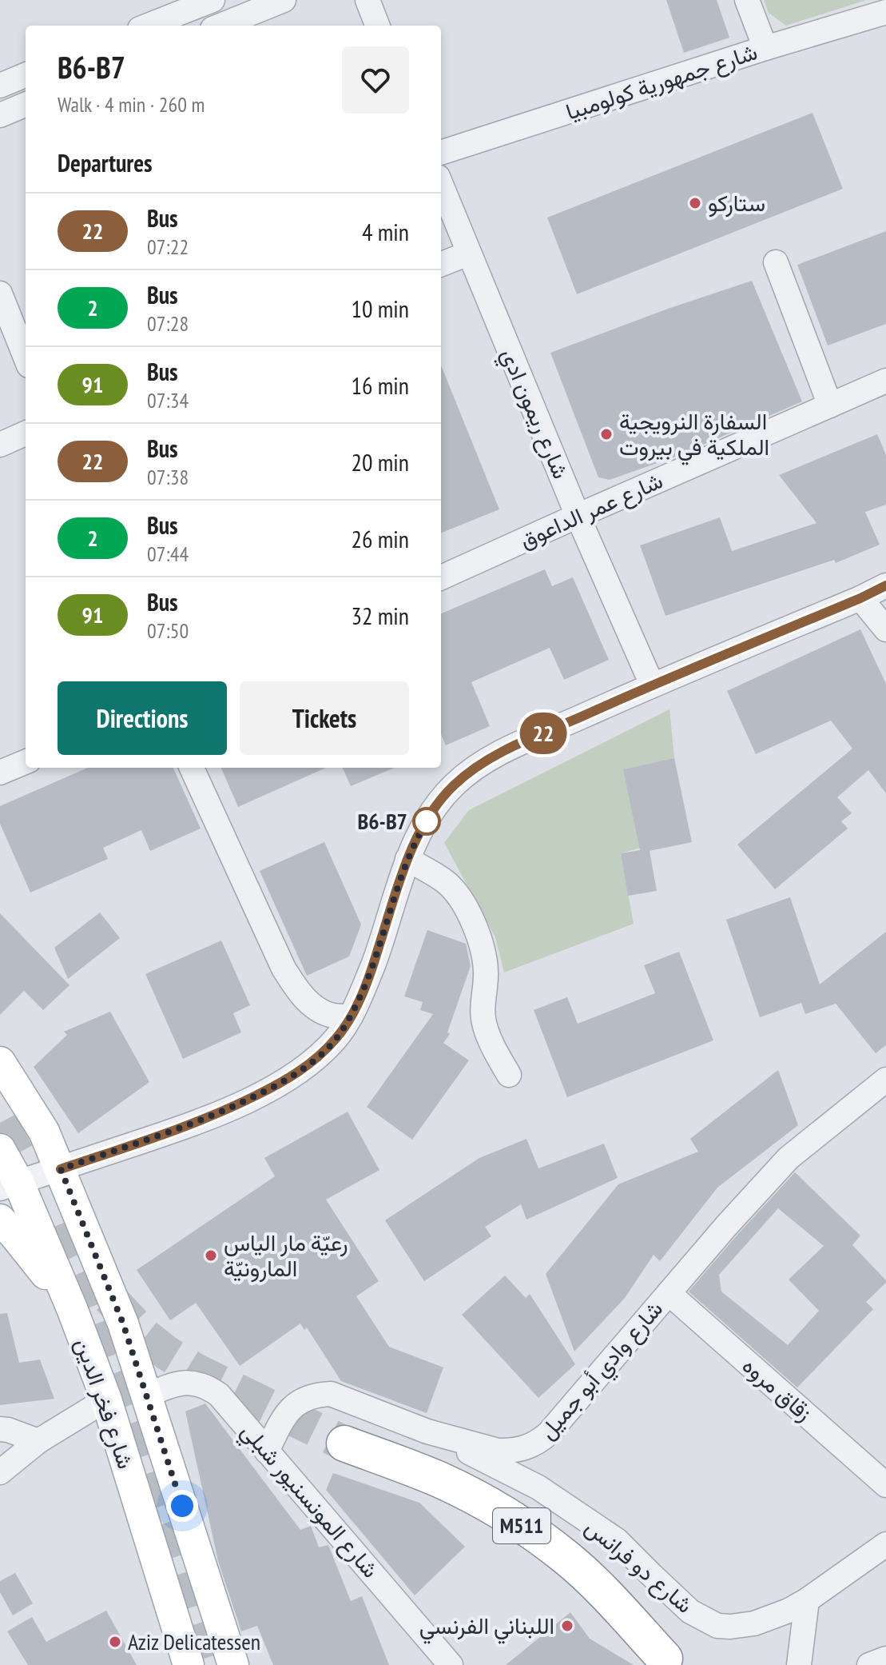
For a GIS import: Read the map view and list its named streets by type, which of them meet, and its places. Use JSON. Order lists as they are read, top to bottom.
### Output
{
  "streets": {
    "highway": ["M511"],
    "main road": ["شارع فخر الدين"],
    "street": [
      "شارع جمهورية كولومبيا",
      "شارع ريمون ادي",
      "شارع عمر الداعوق",
      "شارع وادي أبو جميل",
      "زقاق مروه",
      "شارع المونسنيور شبلي",
      "شارع دو فرانس"
    ]
  },
  "crossings": [
    ["شارع ريمون ادي", "شارع عمر الداعوق"],
    ["شارع وادي أبو جميل", "زقاق مروه"],
    ["شارع وادي أبو جميل", "شارع المونسنيور شبلي"],
    ["شارع وادي أبو جميل", "شارع دو فرانس"],
    ["شارع فخر الدين", "شارع المونسنيور شبلي"]
  ],
  "places": [
    "ستاركو",
    "السفارة النرويجية الملكية في بيروت",
    "B6-B7",
    "رعيّة مار الياس المارونيّة",
    "اللبناني الفرنسي",
    "Aziz Delicatessen"
  ],
  "lines": ["bus line 22"],
  "page": {
    "on_map": "22",
    "heading": [
      ["B6-B7", "Walk · 4 min · 260 m"],
      "Departures"
    ],
    "list": [
      {
        "mark": "22",
        "name": "Bus",
        "note": "07:22",
        "value": "4 min"
      },
      {
        "mark": "2",
        "name": "Bus",
        "note": "07:28",
        "value": "10 min"
      },
      {
        "mark": "91",
        "name": "Bus",
        "note": "07:34",
        "value": "16 min"
      },
      {
        "mark": "22",
        "name": "Bus",
        "note": "07:38",
        "value": "20 min"
      },
      {
        "mark": "2",
        "name": "Bus",
        "note": "07:44",
        "value": "26 min"
      },
      {
        "mark": "91",
        "name": "Bus",
        "note": "07:50",
        "value": "32 min"
      }
    ],
    "buttons": ["Directions", "Tickets"]
  }
}
